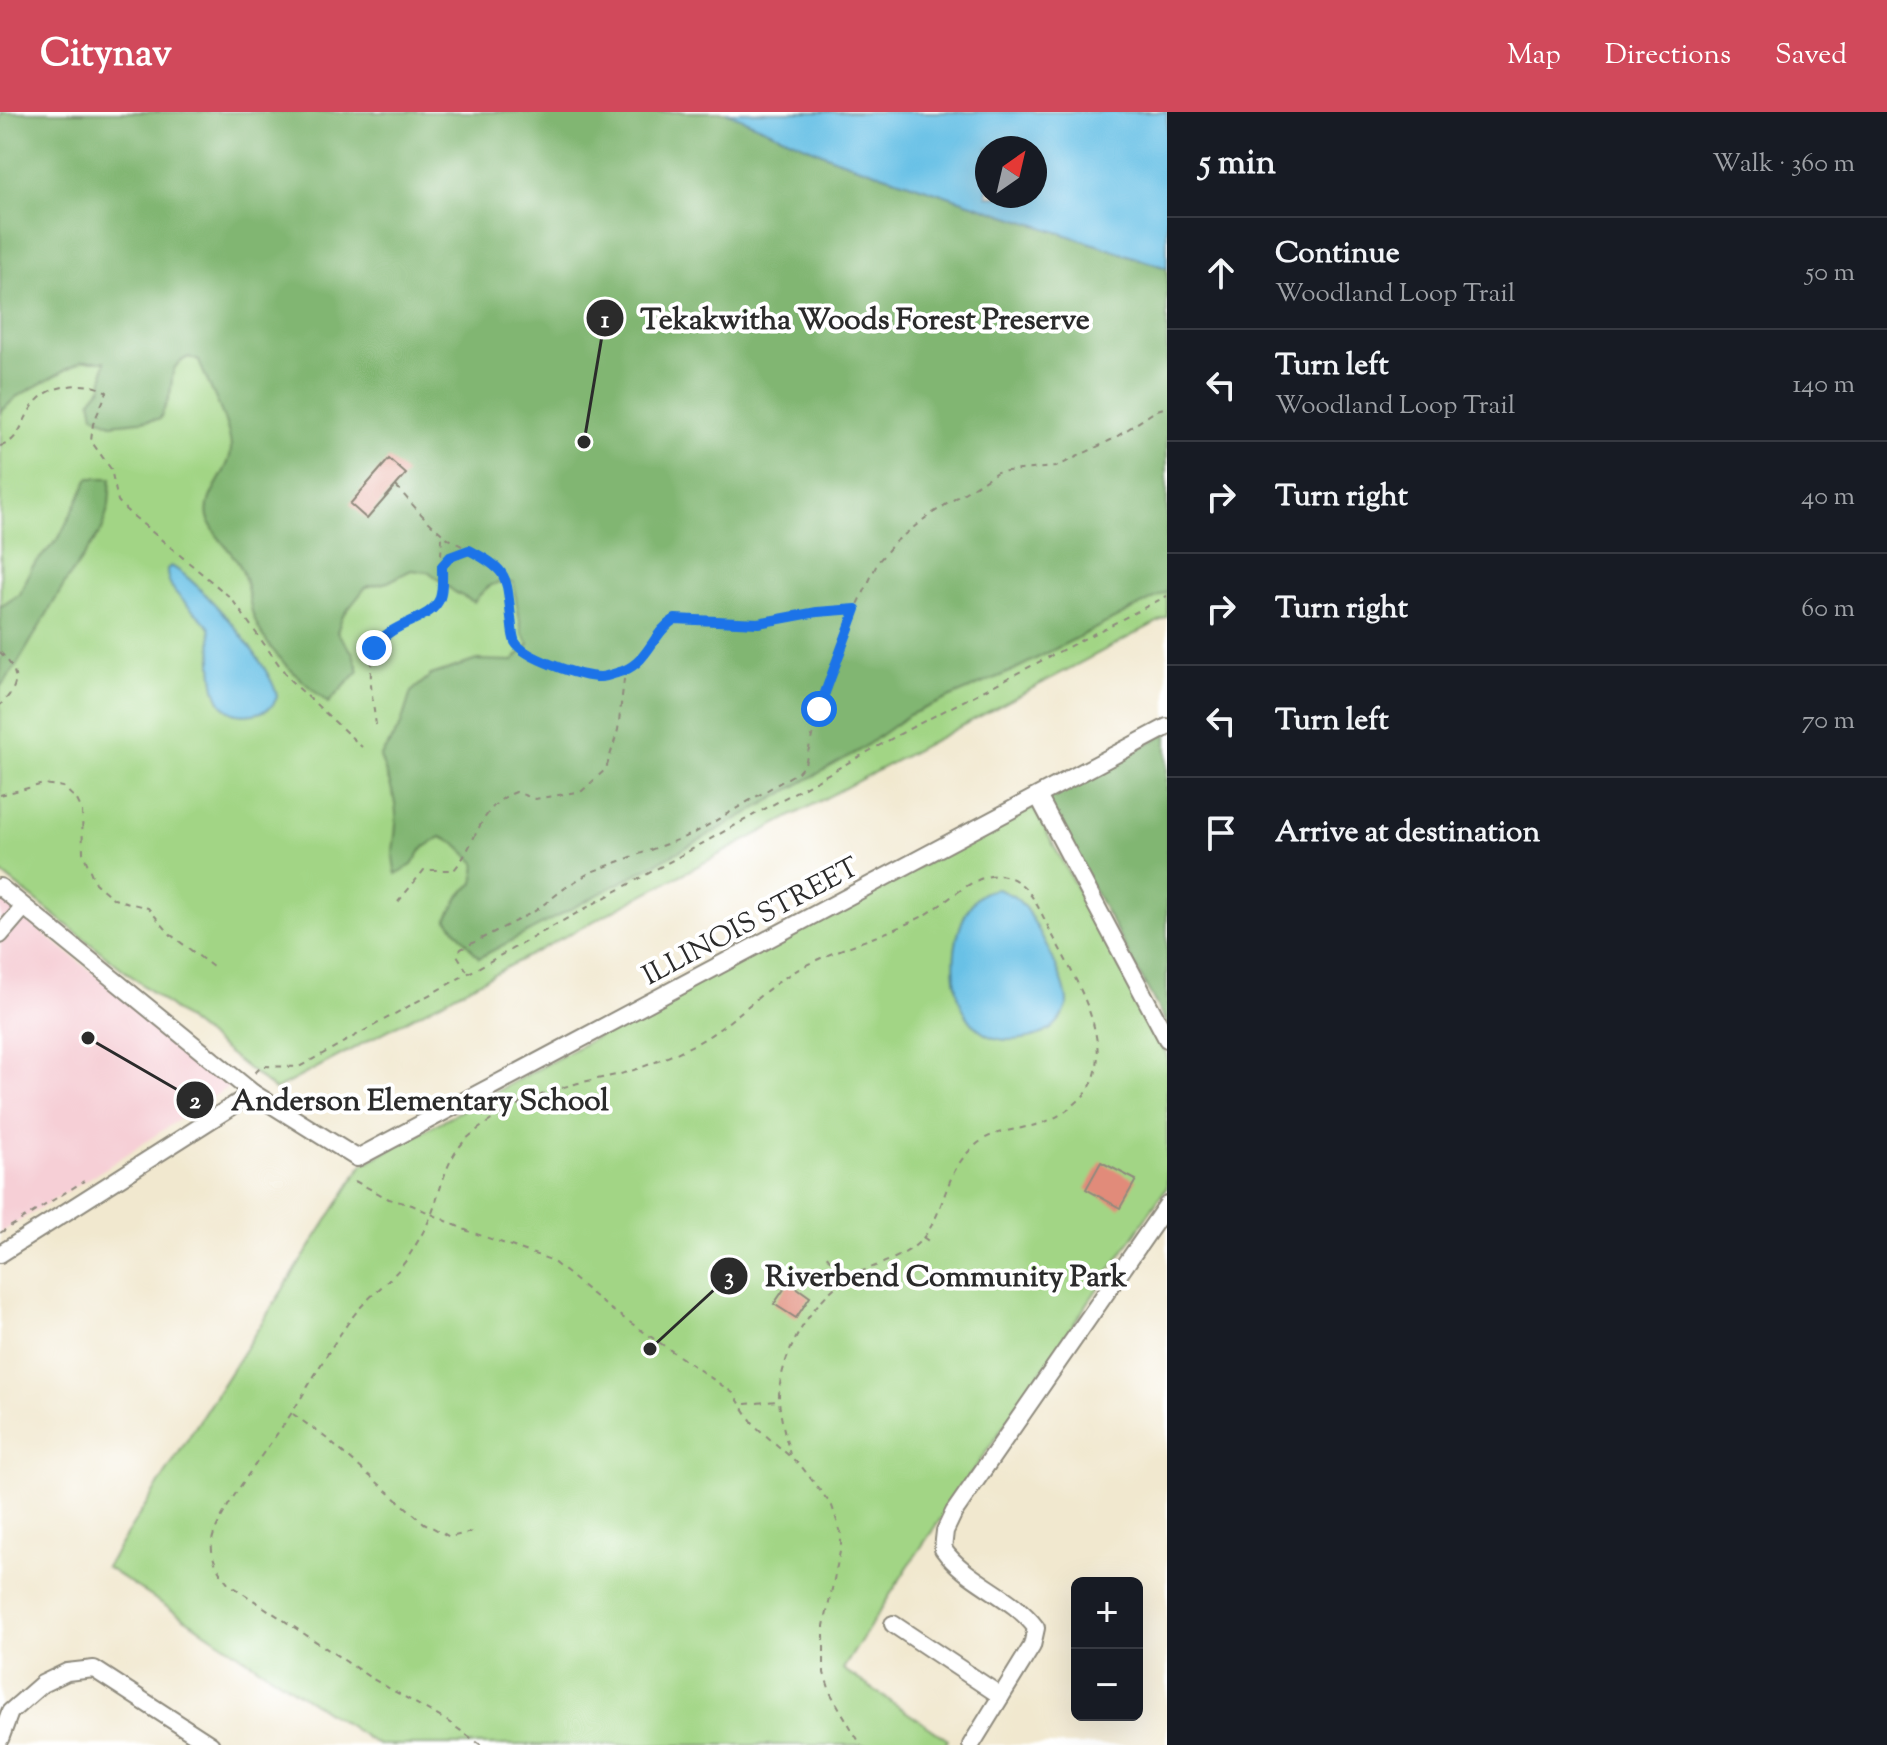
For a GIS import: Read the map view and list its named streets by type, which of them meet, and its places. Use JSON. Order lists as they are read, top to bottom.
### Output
{
  "streets": {
    "street": ["ILLINOIS STREET"]
  },
  "places": ["Tekakwitha Woods Forest Preserve", "Anderson Elementary School", "Riverbend Community Park"],
  "north": "top right",
  "page": {
    "header": "Citynav",
    "nav": ["Map", "Directions", "Saved"],
    "heading": ["5 min", "Walk · 360 m"],
    "list": [
      ["Continue", "Woodland Loop Trail", "50 m"],
      ["Turn left", "Woodland Loop Trail", "140 m"],
      ["Turn right", "40 m"],
      ["Turn right", "60 m"],
      ["Turn left", "70 m"],
      "Arrive at destination"
    ],
    "map_buttons": ["+", "−"]
  }
}
